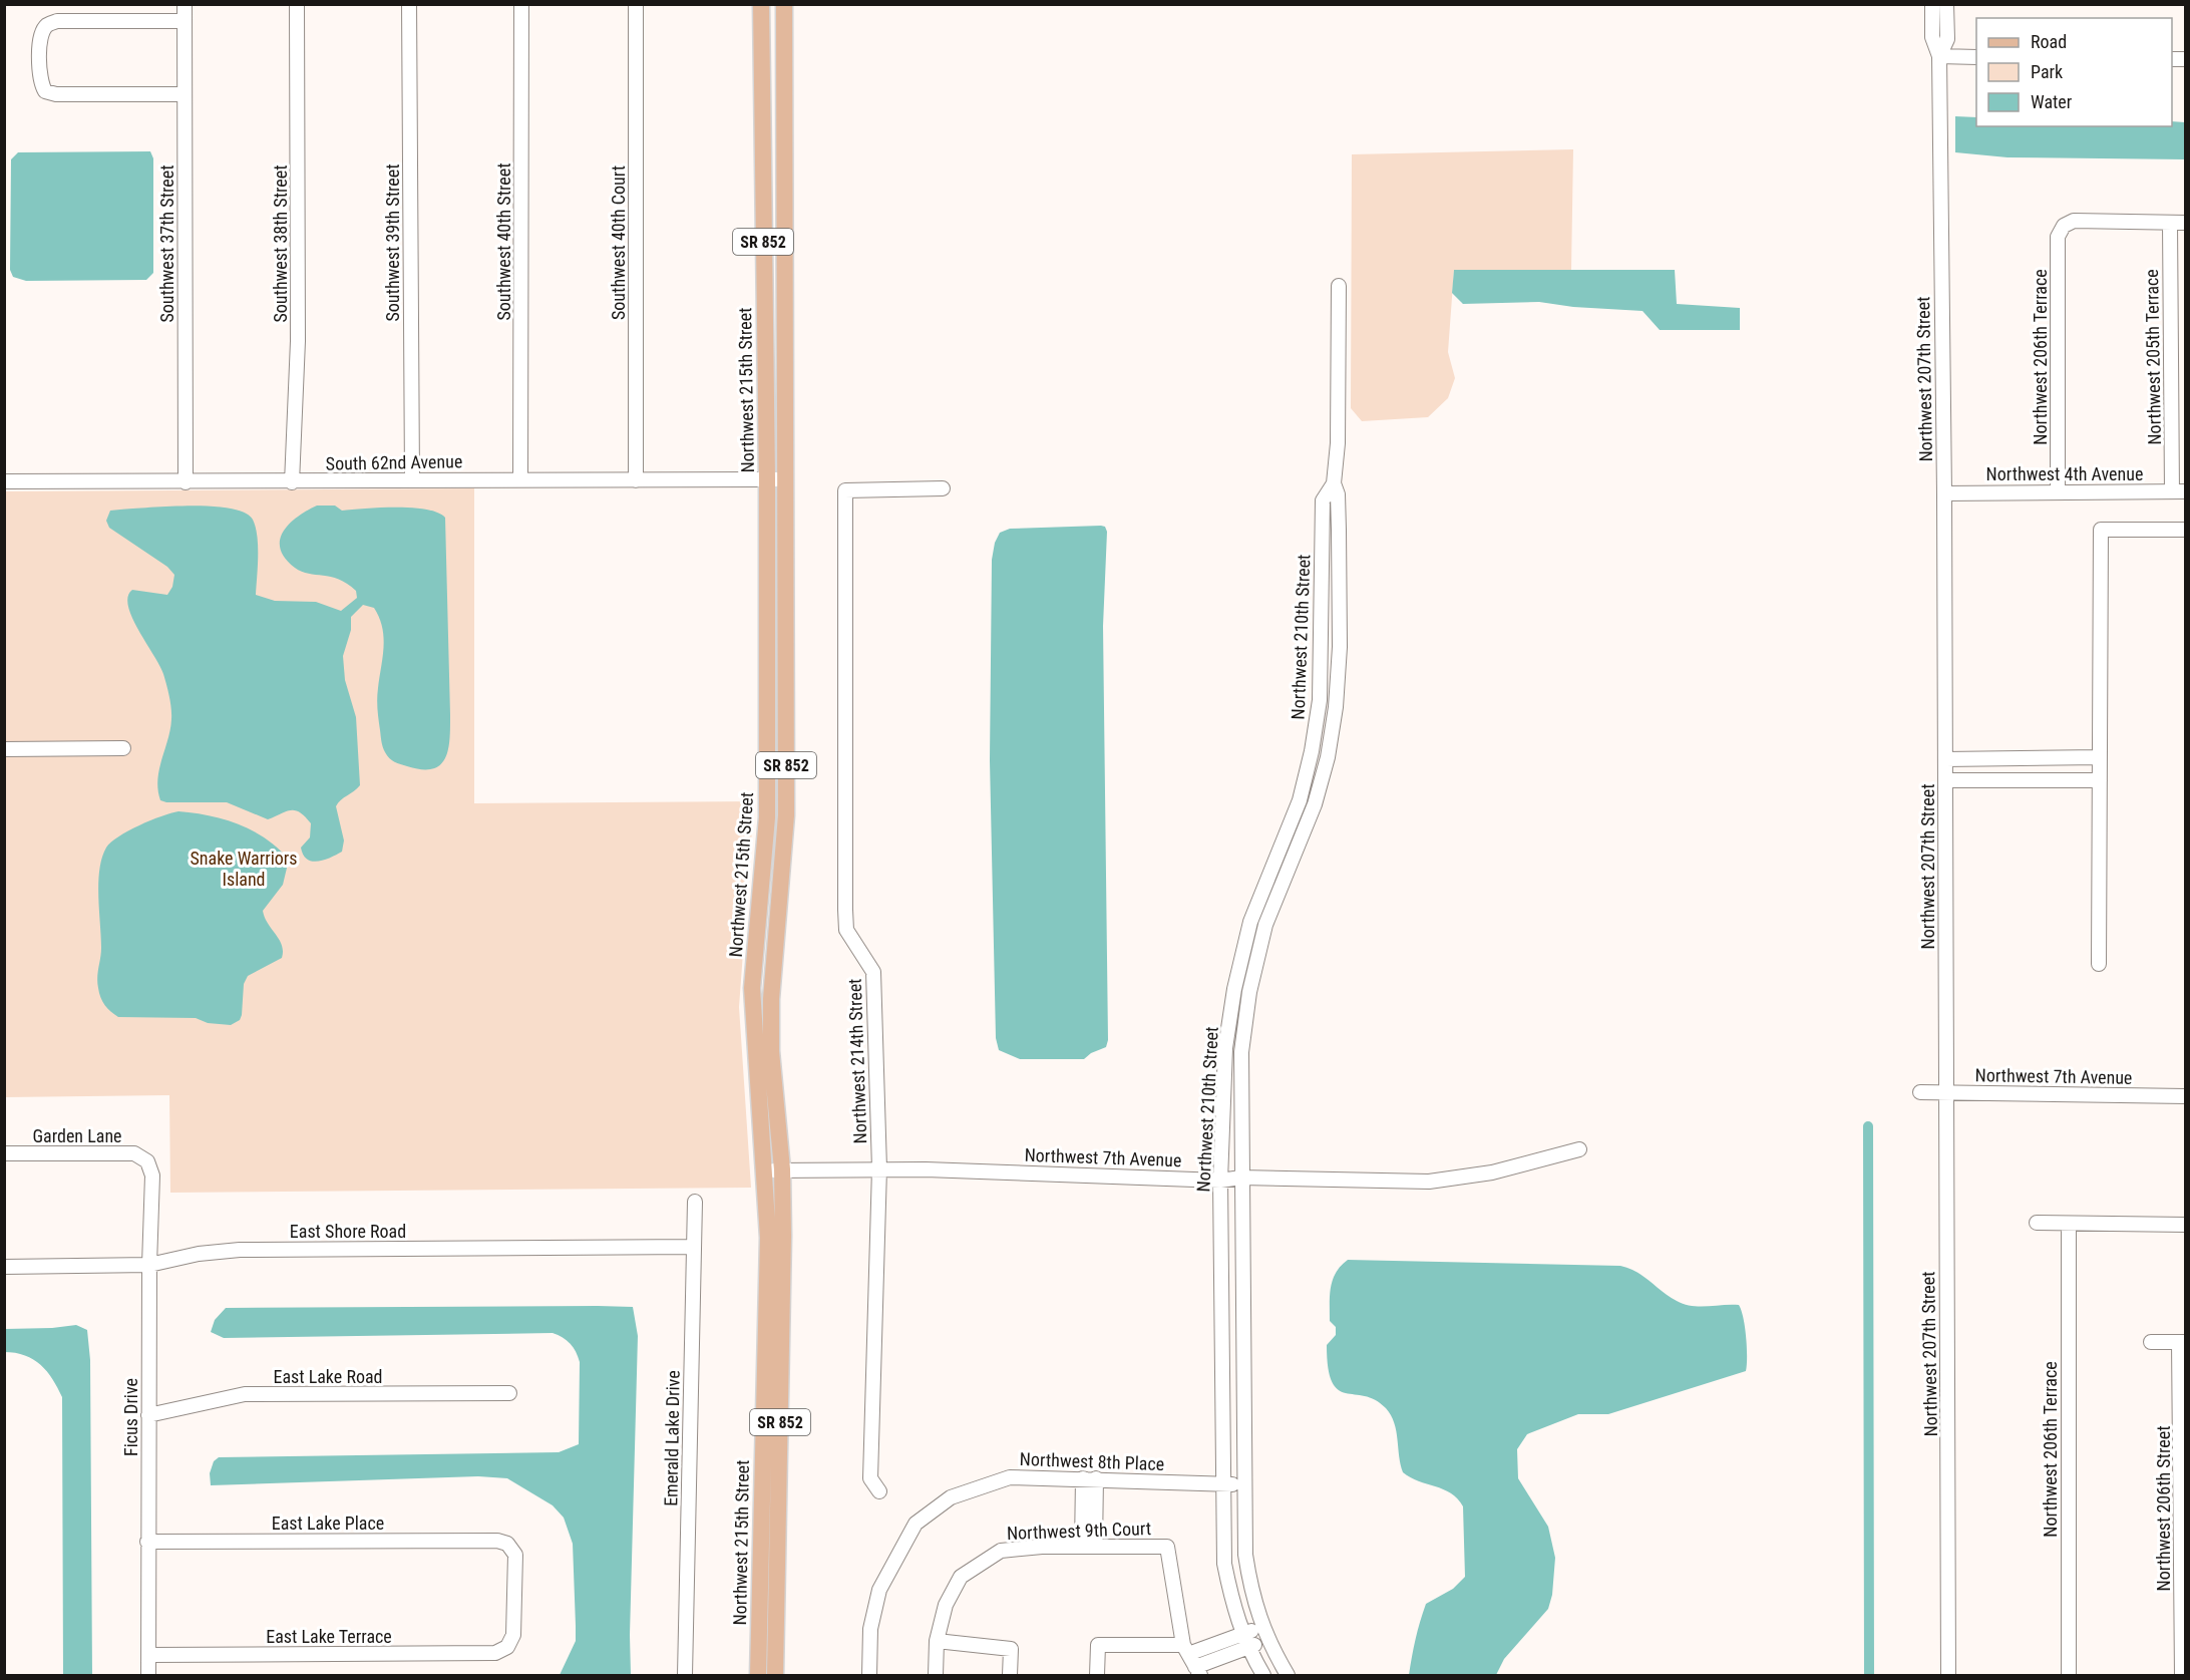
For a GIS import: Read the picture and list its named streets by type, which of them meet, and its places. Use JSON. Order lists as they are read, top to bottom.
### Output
{
  "streets": {
    "main road": ["SR 852", "Northwest 215th Street"],
    "street": [
      "Southwest 40th Street",
      "Southwest 39th Street",
      "Southwest 40th Court",
      "Southwest 37th Street",
      "Southwest 38th Street",
      "Northwest 206th Terrace",
      "Northwest 205th Terrace",
      "Northwest 207th Street",
      "South 62nd Avenue",
      "Northwest 4th Avenue",
      "Northwest 210th Street",
      "Northwest 214th Street",
      "Northwest 7th Avenue",
      "Garden Lane",
      "East Shore Road",
      "East Lake Road",
      "Ficus Drive",
      "Emerald Lake Drive",
      "Northwest 8th Place",
      "Northwest 206th Street",
      "East Lake Place",
      "Northwest 9th Court",
      "East Lake Terrace"
    ]
  },
  "crossings": [
    ["Southwest 40th Street", "South 62nd Avenue"],
    ["Southwest 39th Street", "South 62nd Avenue"],
    ["Southwest 40th Court", "South 62nd Avenue"],
    ["Southwest 37th Street", "South 62nd Avenue"],
    ["Southwest 38th Street", "South 62nd Avenue"],
    ["Northwest 206th Terrace", "Northwest 205th Terrace"],
    ["Northwest 206th Terrace", "Northwest 4th Avenue"],
    ["Northwest 205th Terrace", "Northwest 4th Avenue"],
    ["Northwest 207th Street", "Northwest 4th Avenue"],
    ["Northwest 207th Street", "Northwest 7th Avenue"],
    ["Northwest 215th Street", "South 62nd Avenue"],
    ["Northwest 215th Street", "Northwest 7th Avenue"],
    ["Northwest 210th Street", "Northwest 7th Avenue"],
    ["Northwest 210th Street", "Northwest 8th Place"],
    ["Northwest 214th Street", "Northwest 7th Avenue"],
    ["Garden Lane", "Ficus Drive"],
    ["East Shore Road", "Ficus Drive"],
    ["East Shore Road", "Emerald Lake Drive"],
    ["East Lake Road", "Ficus Drive"],
    ["Ficus Drive", "East Lake Place"],
    ["Ficus Drive", "East Lake Terrace"],
    ["East Lake Place", "East Lake Terrace"]
  ],
  "parks": ["Snake Warriors Island"],
  "legend": ["Road", "Park", "Water"]
}
